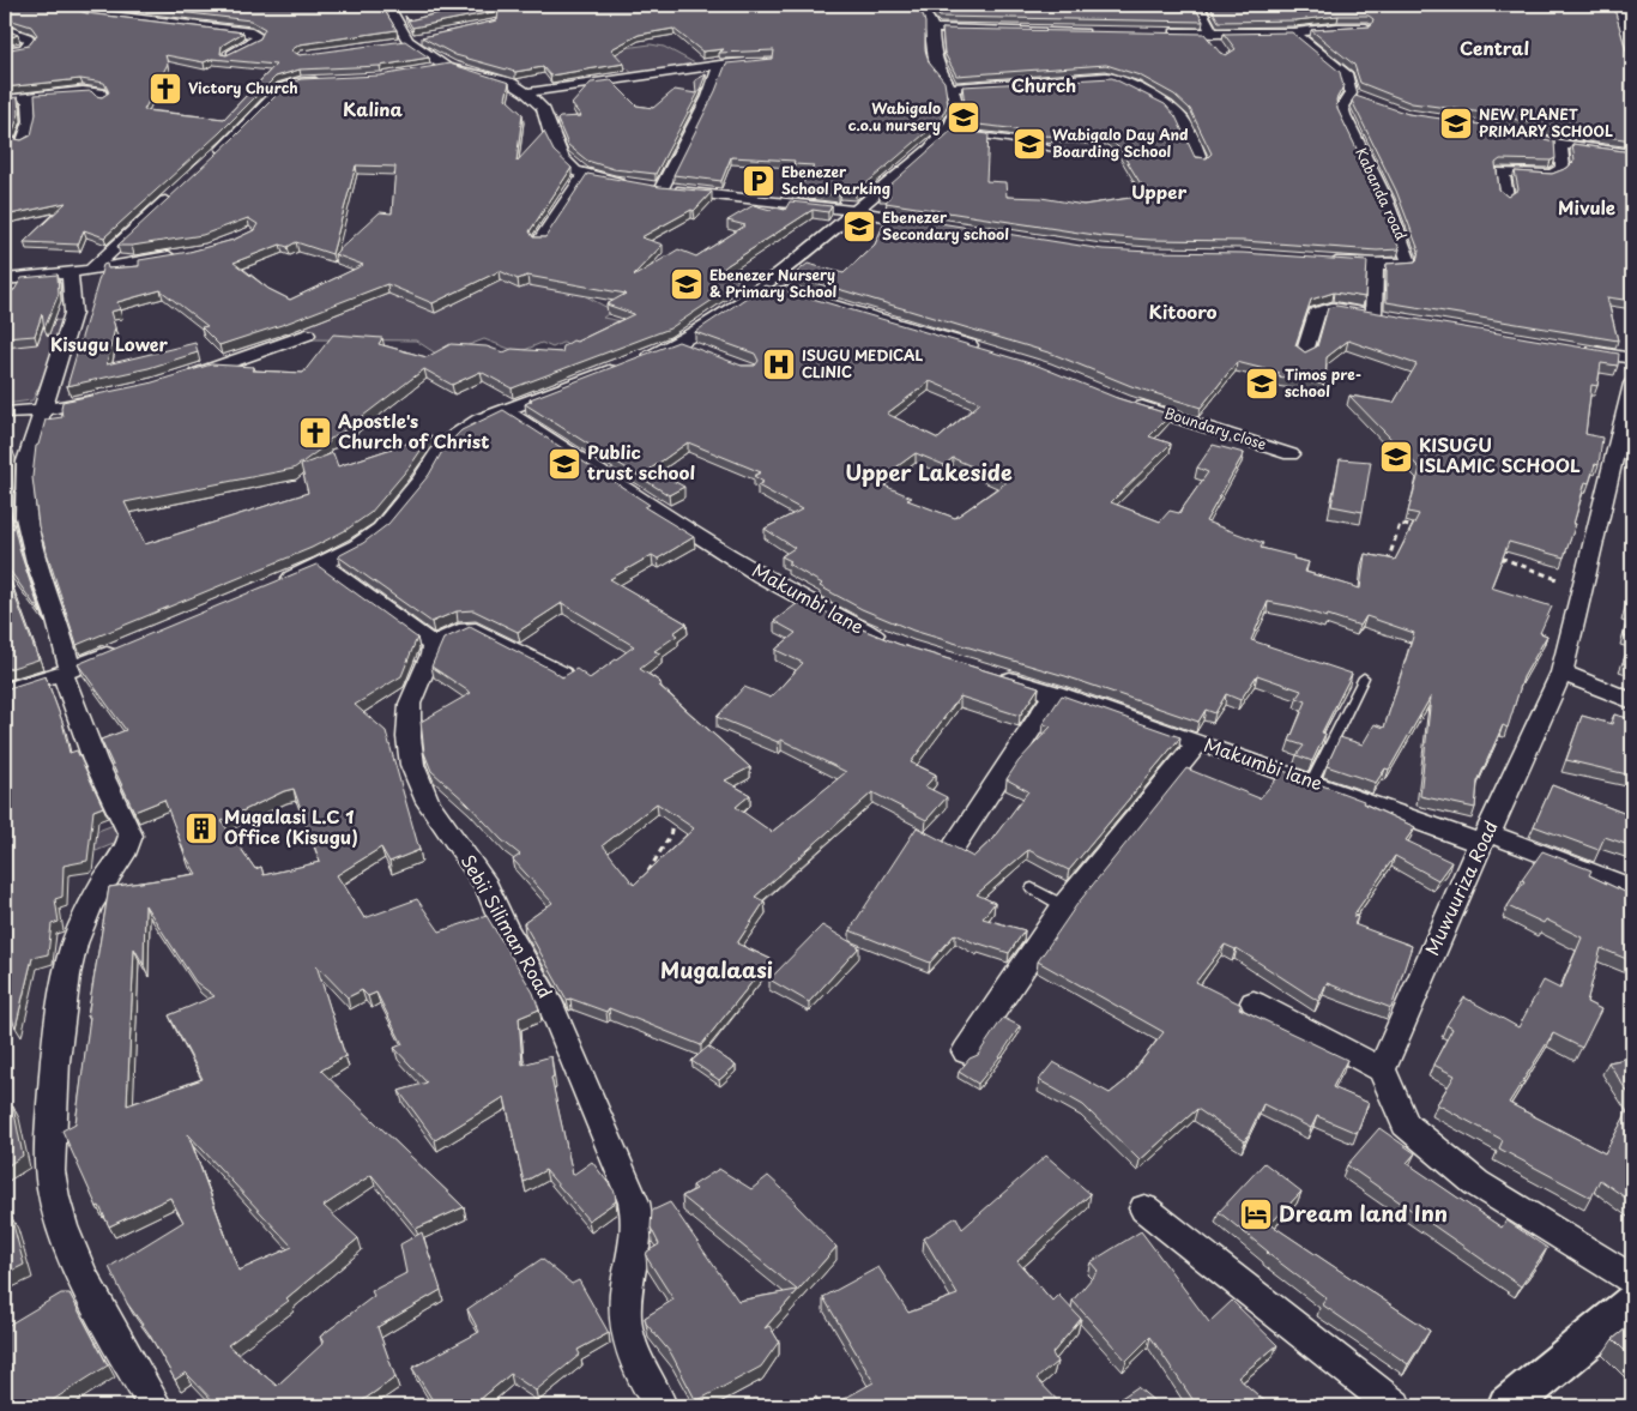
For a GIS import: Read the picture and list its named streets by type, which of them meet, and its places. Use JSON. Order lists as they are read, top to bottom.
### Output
{
  "streets": {
    "street": [
      "Kabanda road",
      "Boundary close",
      "Makumbi lane",
      "Muwuuriza Road",
      "Sebii Siliman Road"
    ]
  },
  "crossings": [
    ["Makumbi lane", "Muwuuriza Road"]
  ],
  "districts": [
    "Central",
    "Church",
    "Kalina",
    "Upper",
    "Mivule",
    "Kitooro",
    "Kisugu Lower",
    "Upper Lakeside",
    "Mugalaasi"
  ],
  "places": {
    "church": ["Victory Church", "Apostle's Church of Christ"],
    "school or university": [
      "Wabigalo c.o.u nursery",
      "NEW PLANET PRIMARY SCHOOL",
      "Wabigalo Day And Boarding School",
      "Ebenezer Secondary school",
      "Ebenezer Nursery & Primary School",
      "Timos pre- school",
      "KISUGU ISLAMIC SCHOOL",
      "Public trust school"
    ],
    "parking": ["Ebenezer School Parking"],
    "hospital": ["ISUGU MEDICAL CLINIC"],
    "building": ["Mugalasi L.C 1 Office (Kisugu)"],
    "hotel": ["Dream land Inn"]
  }
}
